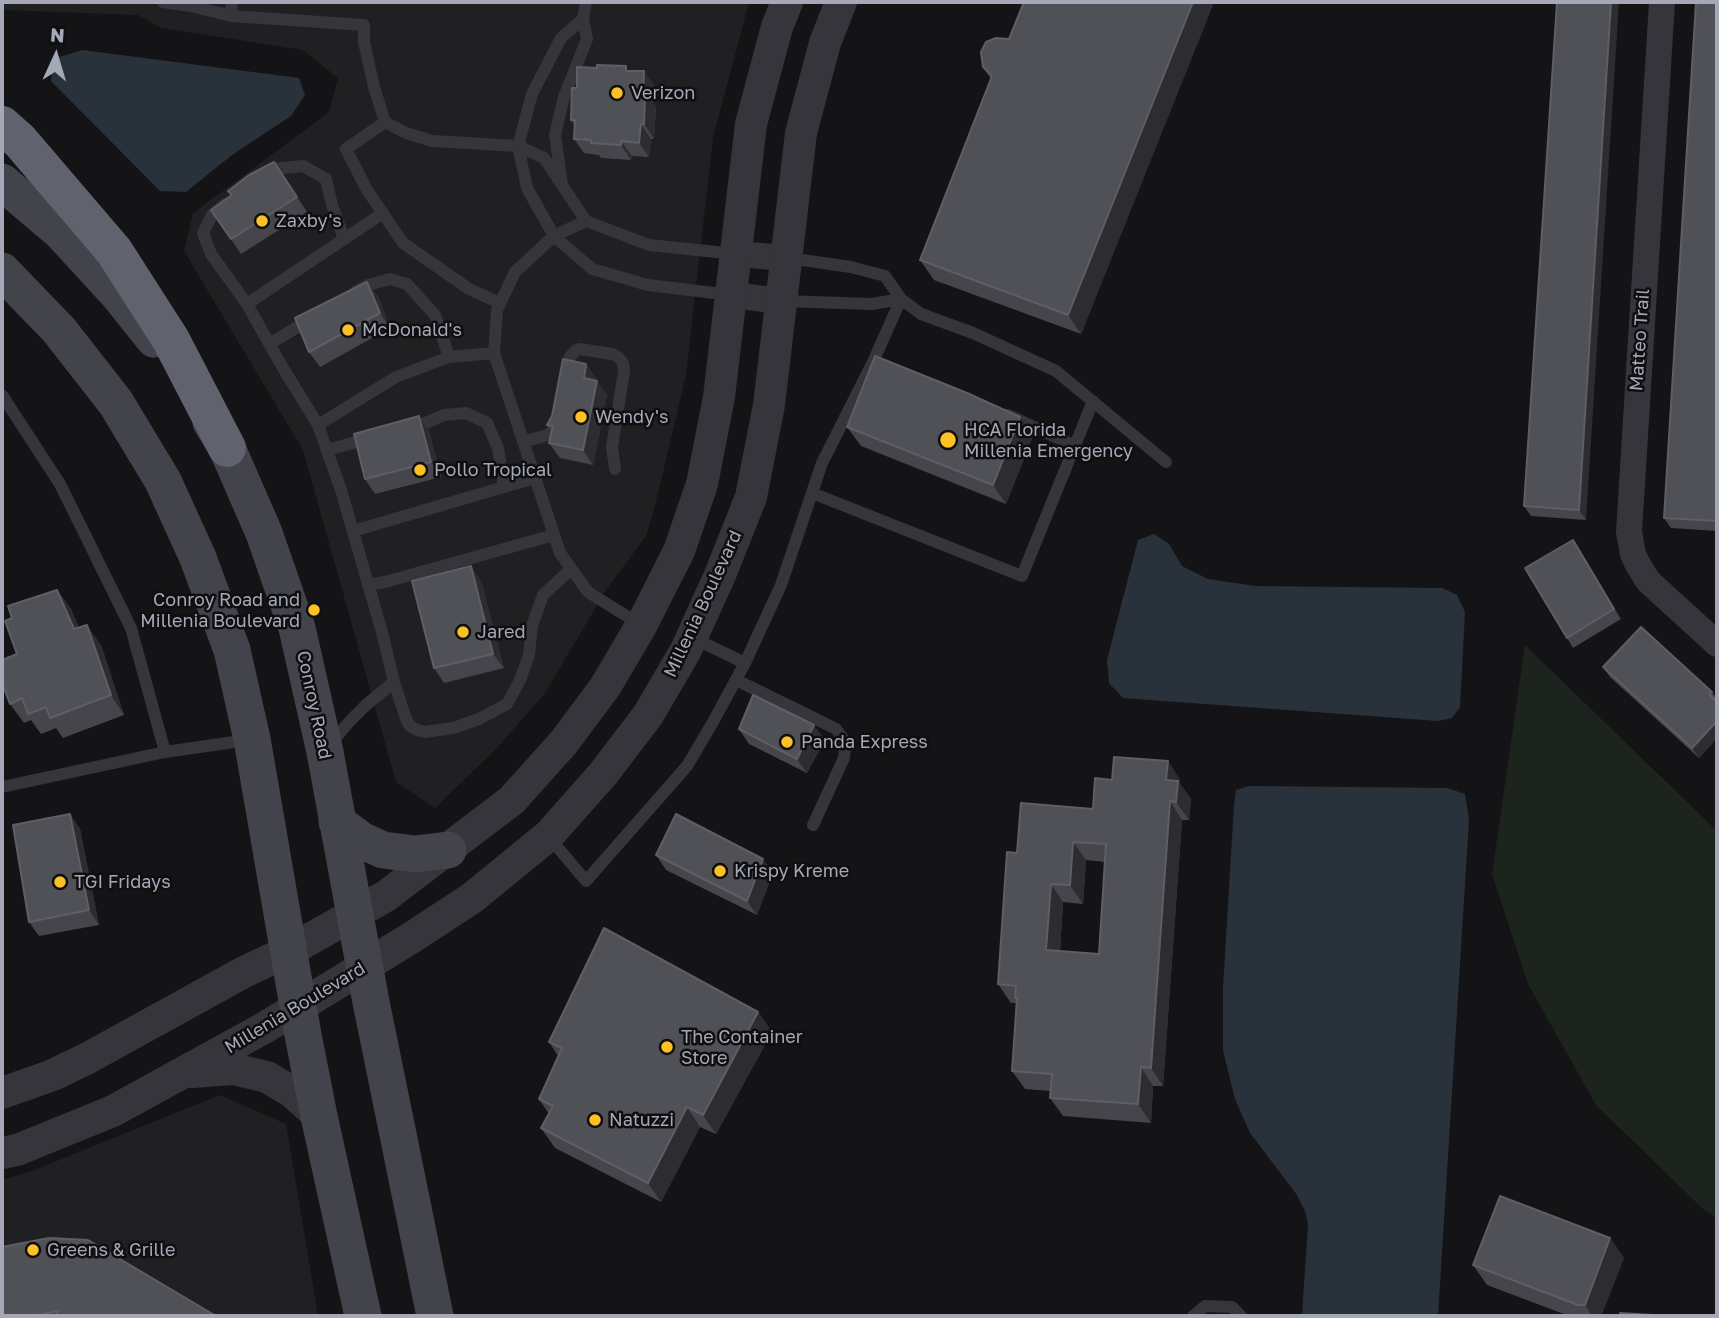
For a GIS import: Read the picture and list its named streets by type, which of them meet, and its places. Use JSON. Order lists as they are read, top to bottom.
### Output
{
  "streets": {
    "main road": ["Conroy Road"],
    "street": ["Matteo Trail", "Millenia Boulevard"]
  },
  "crossings": [
    ["Millenia Boulevard", "Conroy Road"]
  ],
  "places": [
    "Verizon",
    "Zaxby's",
    "McDonald's",
    "Wendy's",
    "HCA Florida Millenia Emergency",
    "Pollo Tropical",
    "Conroy Road and Millenia Boulevard",
    "Jared",
    "Panda Express",
    "Krispy Kreme",
    "TGI Fridays",
    "The Container Store",
    "Natuzzi",
    "Greens & Grille"
  ],
  "north": "top"
}
